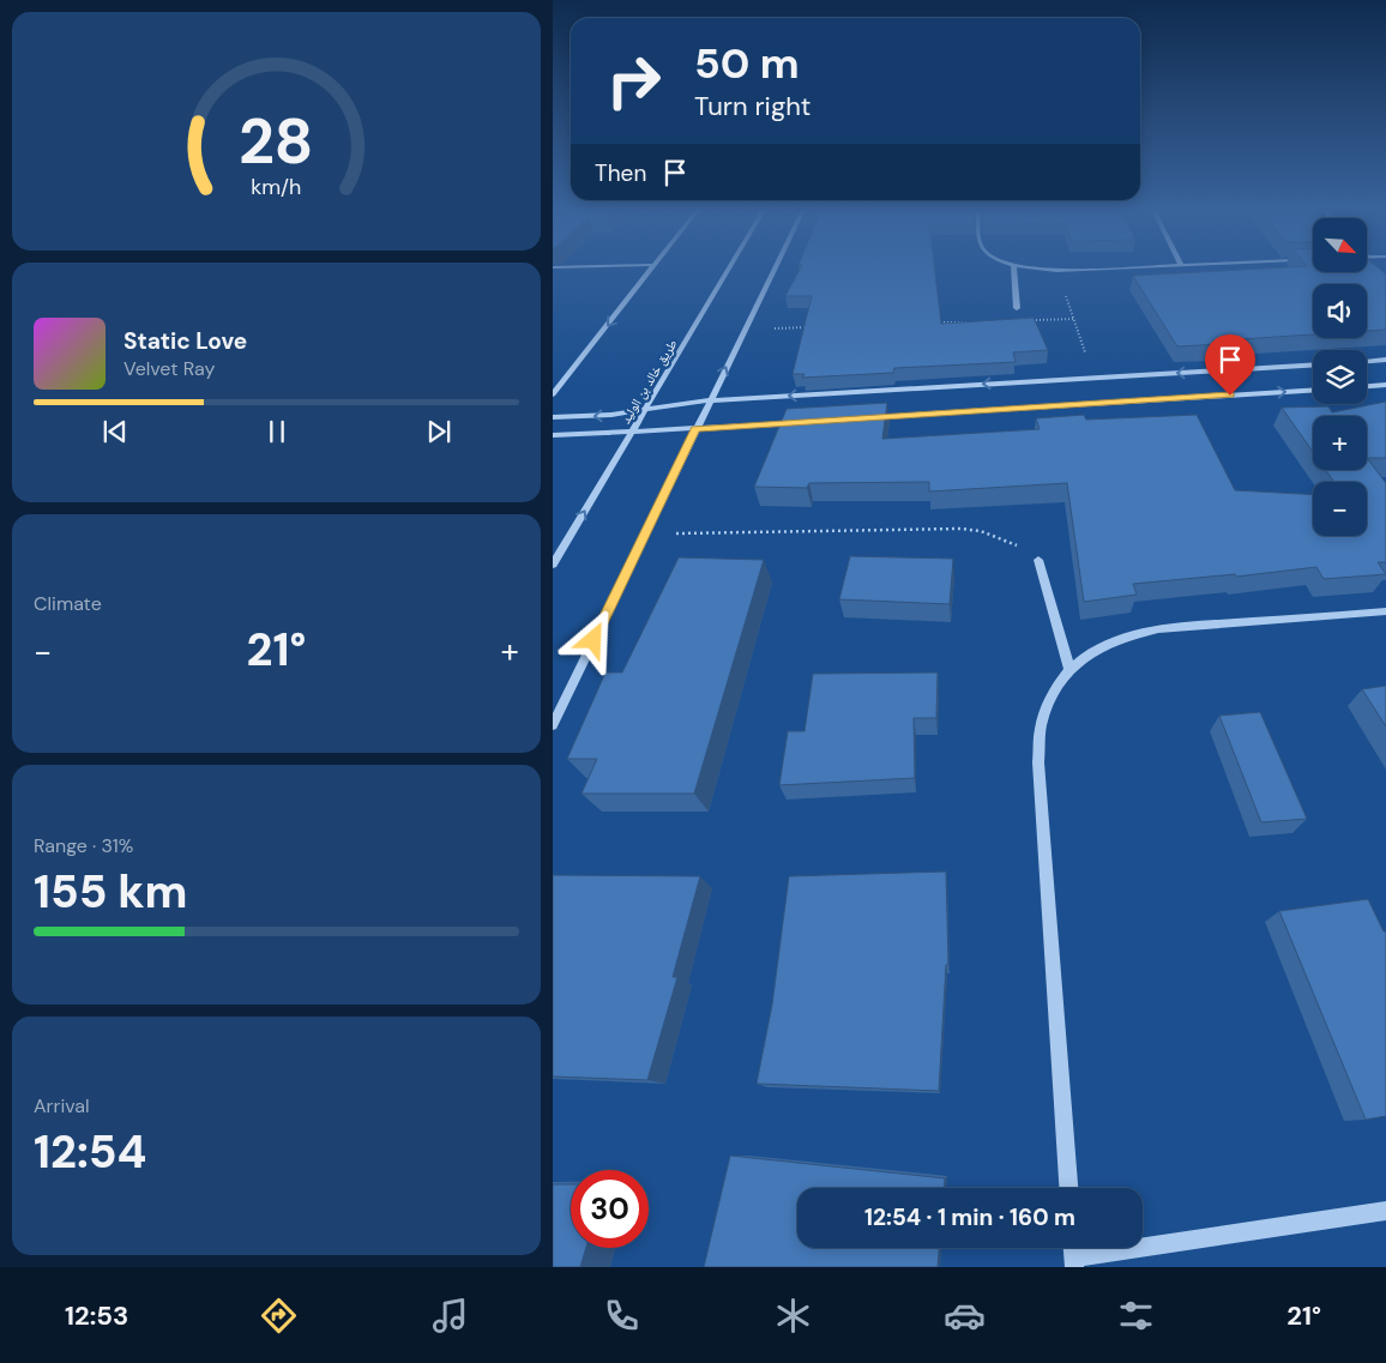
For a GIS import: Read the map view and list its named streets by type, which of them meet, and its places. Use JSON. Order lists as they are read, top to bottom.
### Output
{
  "streets": {
    "street": ["طريق خالد بن الوليد"]
  },
  "north": "bottom right",
  "page": {
    "turn": ["50 m", "Turn right"],
    "then": "Then",
    "map_buttons": ["+", "−"],
    "song": ["Static Love", "Velvet Ray"],
    "tile": [
      "Climate",
      ["Range · 31%", "155 km"],
      ["Arrival", "12:54"]
    ],
    "heat": ["−", "21°", "+"],
    "limit": "30",
    "trip": "12:54 · 1 min · 160 m",
    "tabs": ["12:53", "21°"],
    "gauge": ["28", "km/h"]
  }
}
